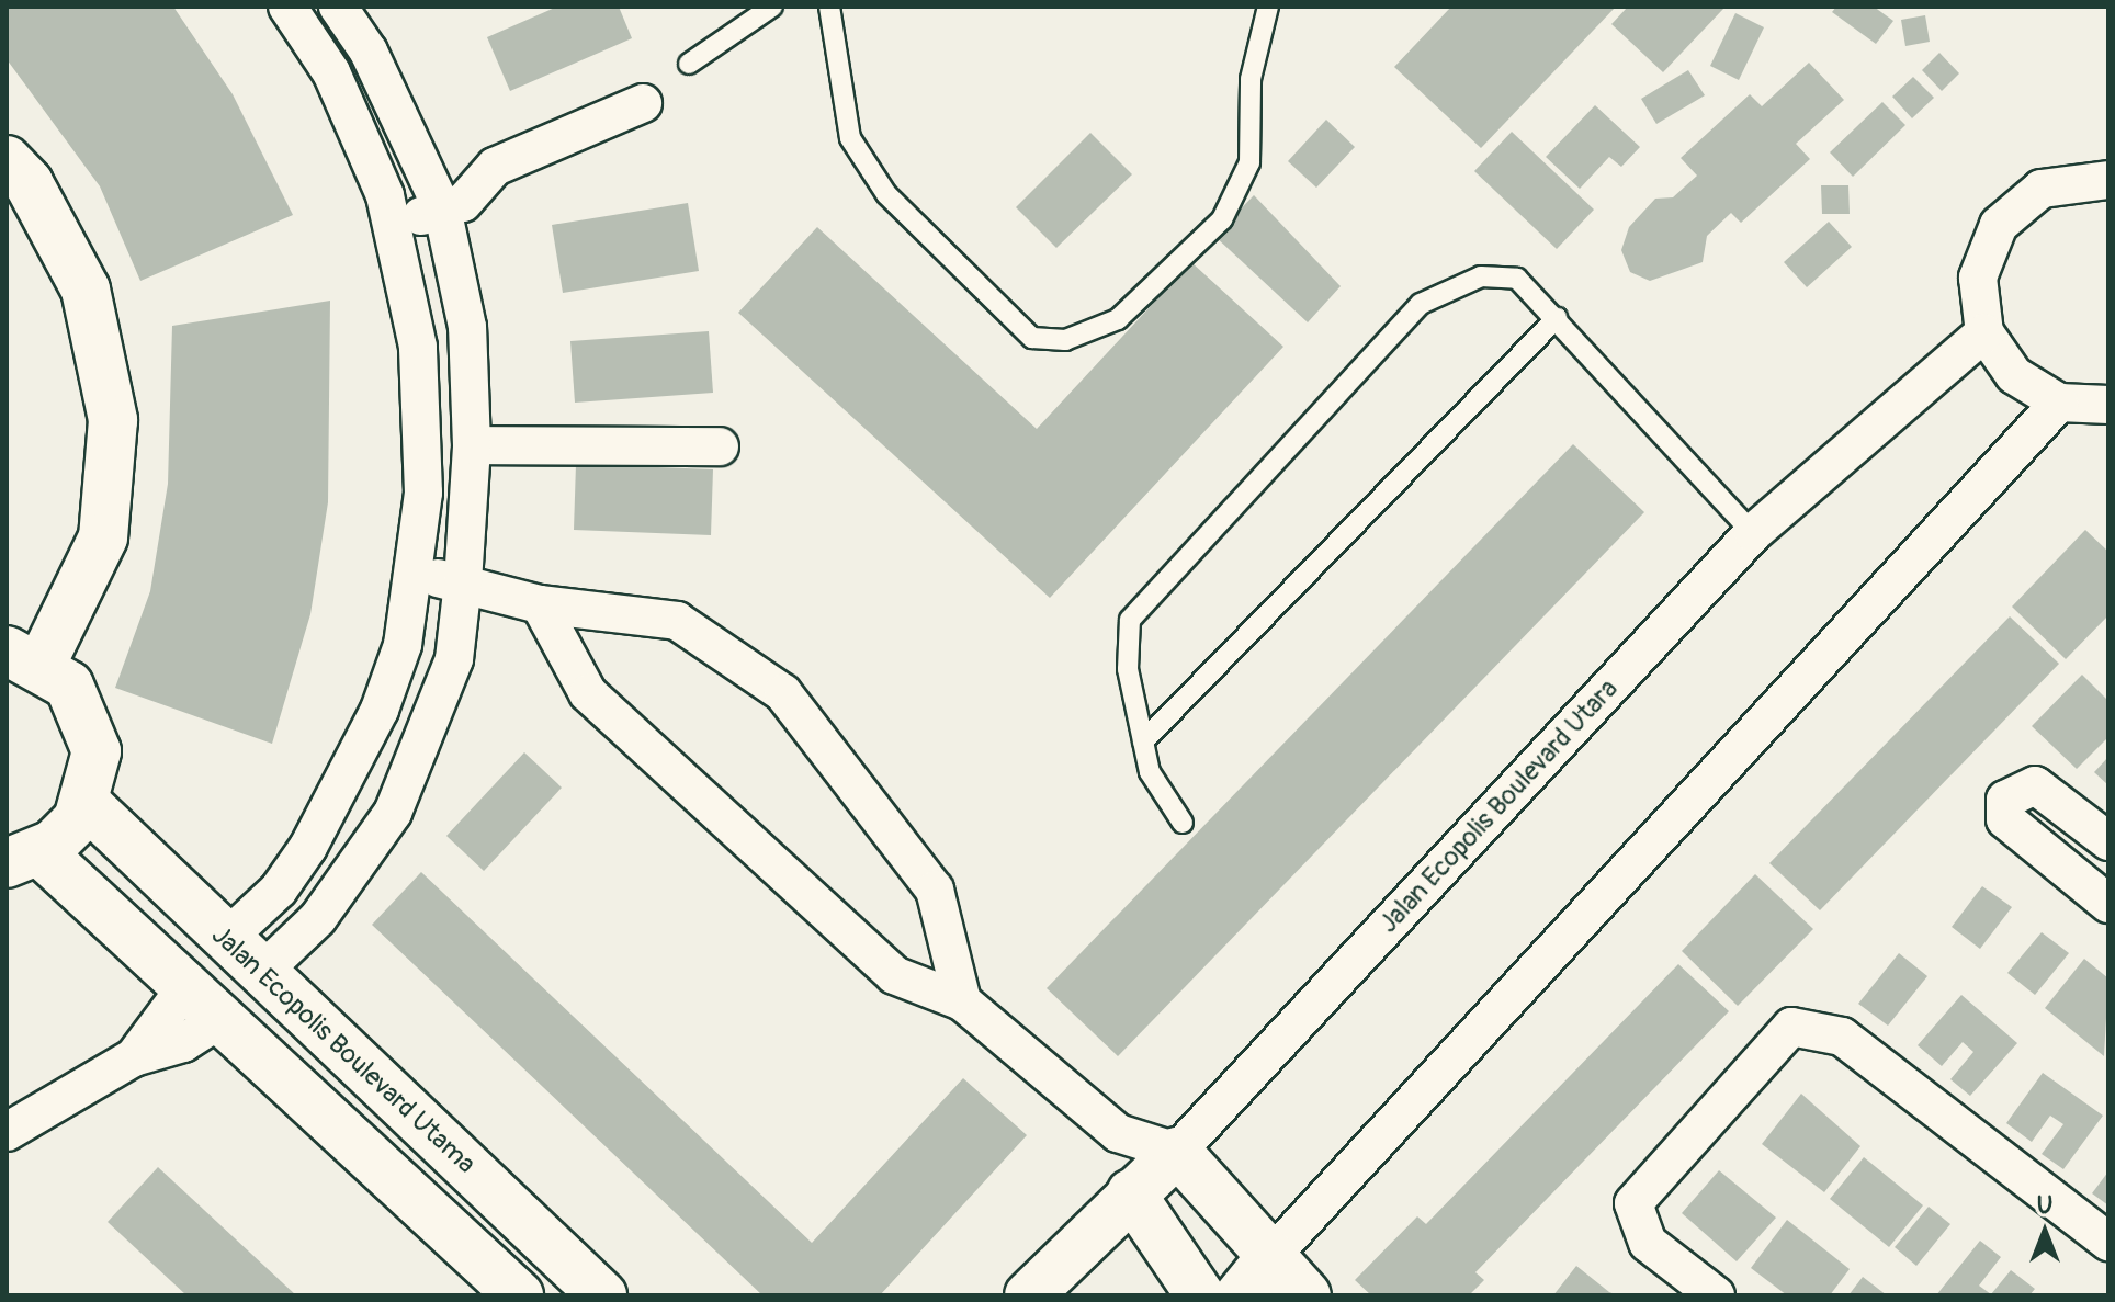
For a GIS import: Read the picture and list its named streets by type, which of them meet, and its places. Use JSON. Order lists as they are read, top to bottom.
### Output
{
  "streets": {
    "street": ["Jalan Ecopolis Boulevard Utara", "Jalan Ecopolis Boulevard Utama"]
  },
  "north": "top"
}
